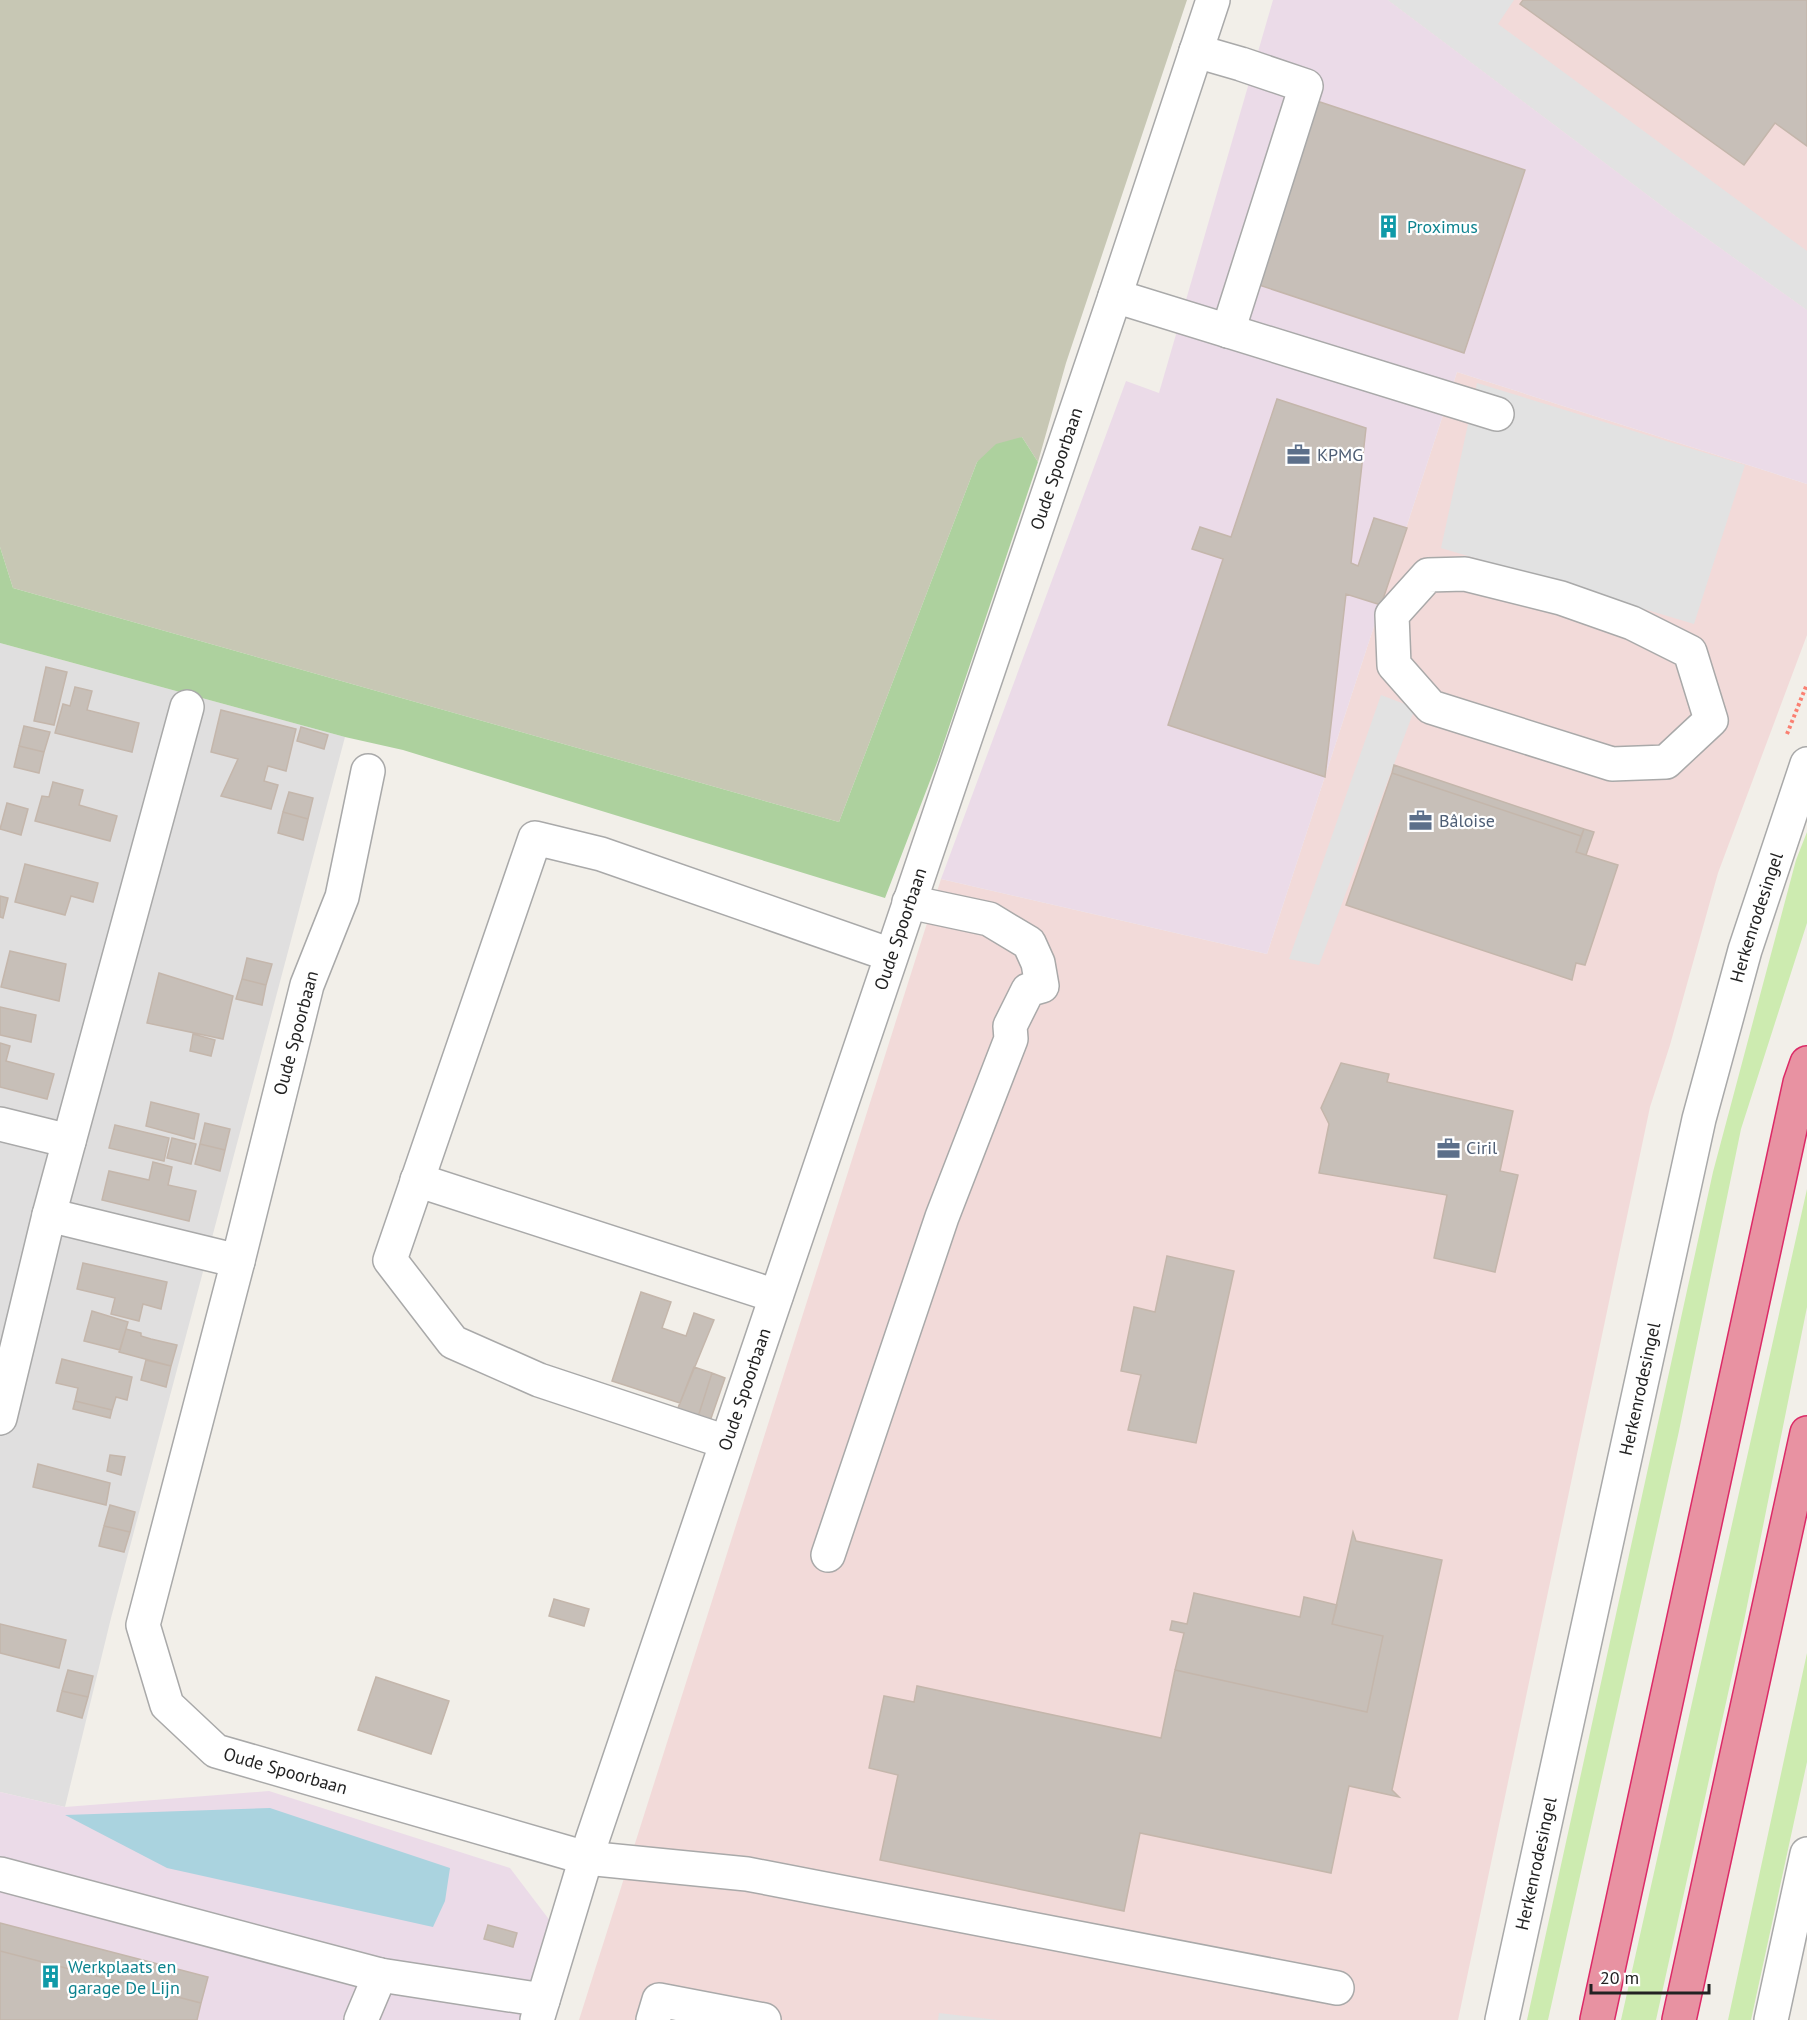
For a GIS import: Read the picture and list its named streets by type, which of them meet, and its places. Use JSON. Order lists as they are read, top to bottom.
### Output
{
  "streets": {
    "street": ["Oude Spoorbaan", "Herkenrodesingel"]
  },
  "places": {
    "building": ["Proximus", "Werkplaats en garage De Lijn"],
    "office": ["KPMG", "Bâloise", "Ciril"]
  },
  "scale_bar": "20 m"
}
